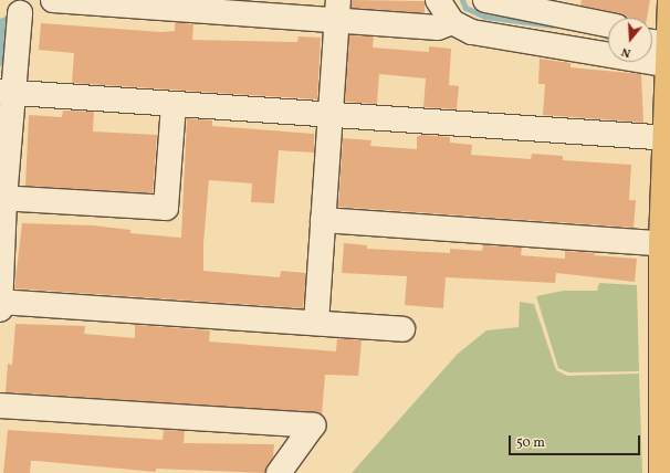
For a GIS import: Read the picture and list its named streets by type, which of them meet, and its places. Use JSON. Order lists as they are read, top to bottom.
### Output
{
  "scale_bar": "50 m",
  "north": "bottom"
}
